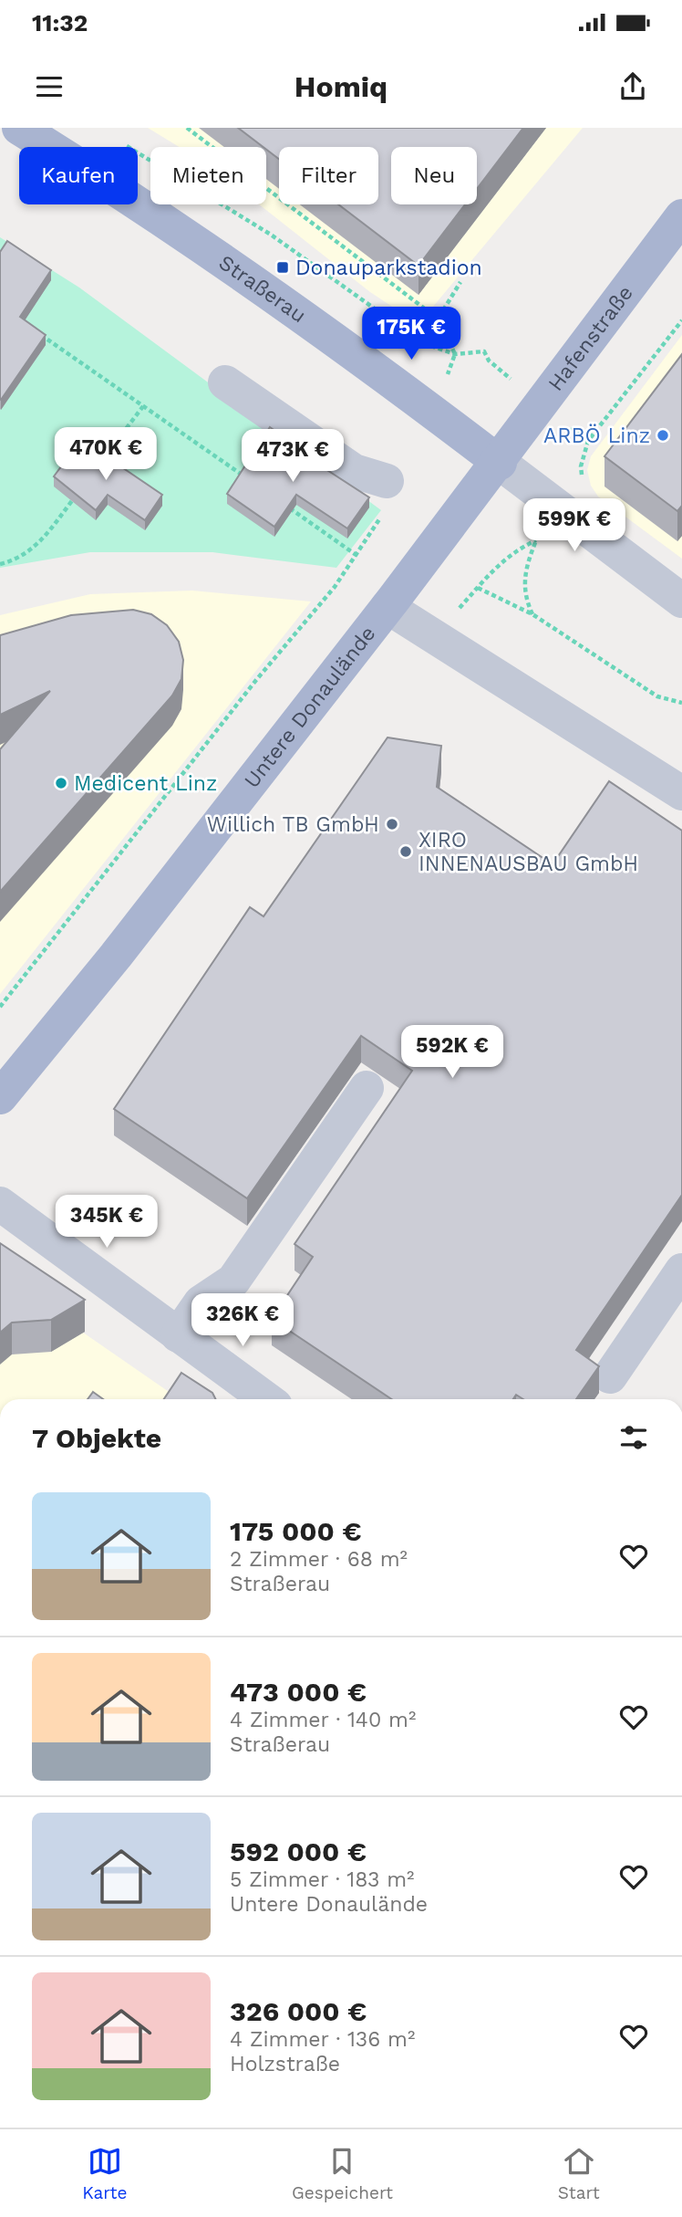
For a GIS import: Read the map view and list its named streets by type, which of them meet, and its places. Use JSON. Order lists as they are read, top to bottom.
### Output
{
  "streets": {
    "main road": ["Straßerau", "Hafenstraße", "Untere Donaulände"]
  },
  "crossings": [
    ["Straßerau", "Hafenstraße"],
    ["Hafenstraße", "Untere Donaulände"]
  ],
  "places": {
    "transit": ["Donauparkstadion"],
    "other": [
      "ARBÖ Linz",
      "Medicent Linz",
      "Willich TB GmbH",
      "XIRO INNENAUSBAU GmbH"
    ]
  },
  "page": {
    "status": "11:32",
    "header": "Homiq",
    "chip": [
      "Kaufen",
      "Mieten",
      "Filter",
      "Neu"
    ],
    "price": [
      "175K €",
      "470K €",
      "473K €",
      "599K €",
      "592K €",
      "345K €",
      "326K €"
    ],
    "heading": "7 Objekte",
    "list": [
      {
        "name": "175 000 €",
        "note": "2 Zimmer · 68 m² · Straßerau"
      },
      {
        "name": "473 000 €",
        "note": "4 Zimmer · 140 m² · Straßerau"
      },
      {
        "name": "592 000 €",
        "note": "5 Zimmer · 183 m² · Untere Donaulände"
      },
      {
        "name": "326 000 €",
        "note": "4 Zimmer · 136 m² · Holzstraße"
      }
    ],
    "tabs": ["Karte", "Gespeichert", "Start"]
  }
}
